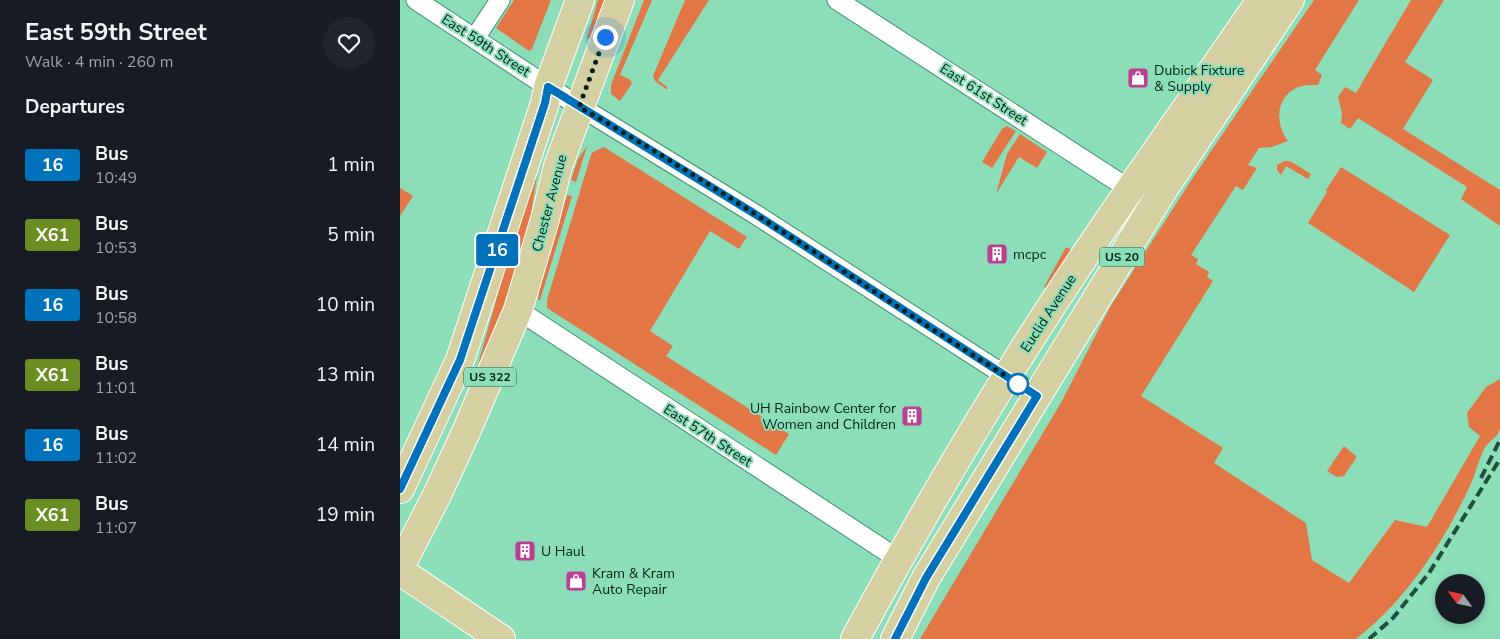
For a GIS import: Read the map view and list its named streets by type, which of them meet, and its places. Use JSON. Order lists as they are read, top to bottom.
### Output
{
  "streets": {
    "main road": [
      "Chester Avenue",
      "US 20",
      "Euclid Avenue",
      "US 322"
    ],
    "street": ["East 59th Street", "East 61st Street", "East 57th Street"]
  },
  "crossings": [
    ["East 59th Street", "Chester Avenue"],
    ["East 59th Street", "US 20"],
    ["East 59th Street", "Euclid Avenue"],
    ["East 59th Street", "US 322"],
    ["East 61st Street", "Euclid Avenue"],
    ["Chester Avenue", "East 57th Street"],
    ["Euclid Avenue", "East 57th Street"]
  ],
  "places": {
    "shop": ["Dubick Fixture & Supply", "Kram & Kram Auto Repair"],
    "building": ["mcpc", "UH Rainbow Center for Women and Children", "U Haul"]
  },
  "lines": ["bus line 16"],
  "north": "top left",
  "page": {
    "heading": [
      ["East 59th Street", "Walk · 4 min · 260 m"],
      "Departures"
    ],
    "on_map": "16",
    "list": [
      {
        "mark": "16",
        "name": "Bus",
        "note": "10:49",
        "value": "1 min"
      },
      {
        "mark": "X61",
        "name": "Bus",
        "note": "10:53",
        "value": "5 min"
      },
      {
        "mark": "16",
        "name": "Bus",
        "note": "10:58",
        "value": "10 min"
      },
      {
        "mark": "X61",
        "name": "Bus",
        "note": "11:01",
        "value": "13 min"
      },
      {
        "mark": "16",
        "name": "Bus",
        "note": "11:02",
        "value": "14 min"
      },
      {
        "mark": "X61",
        "name": "Bus",
        "note": "11:07",
        "value": "19 min"
      }
    ]
  }
}
